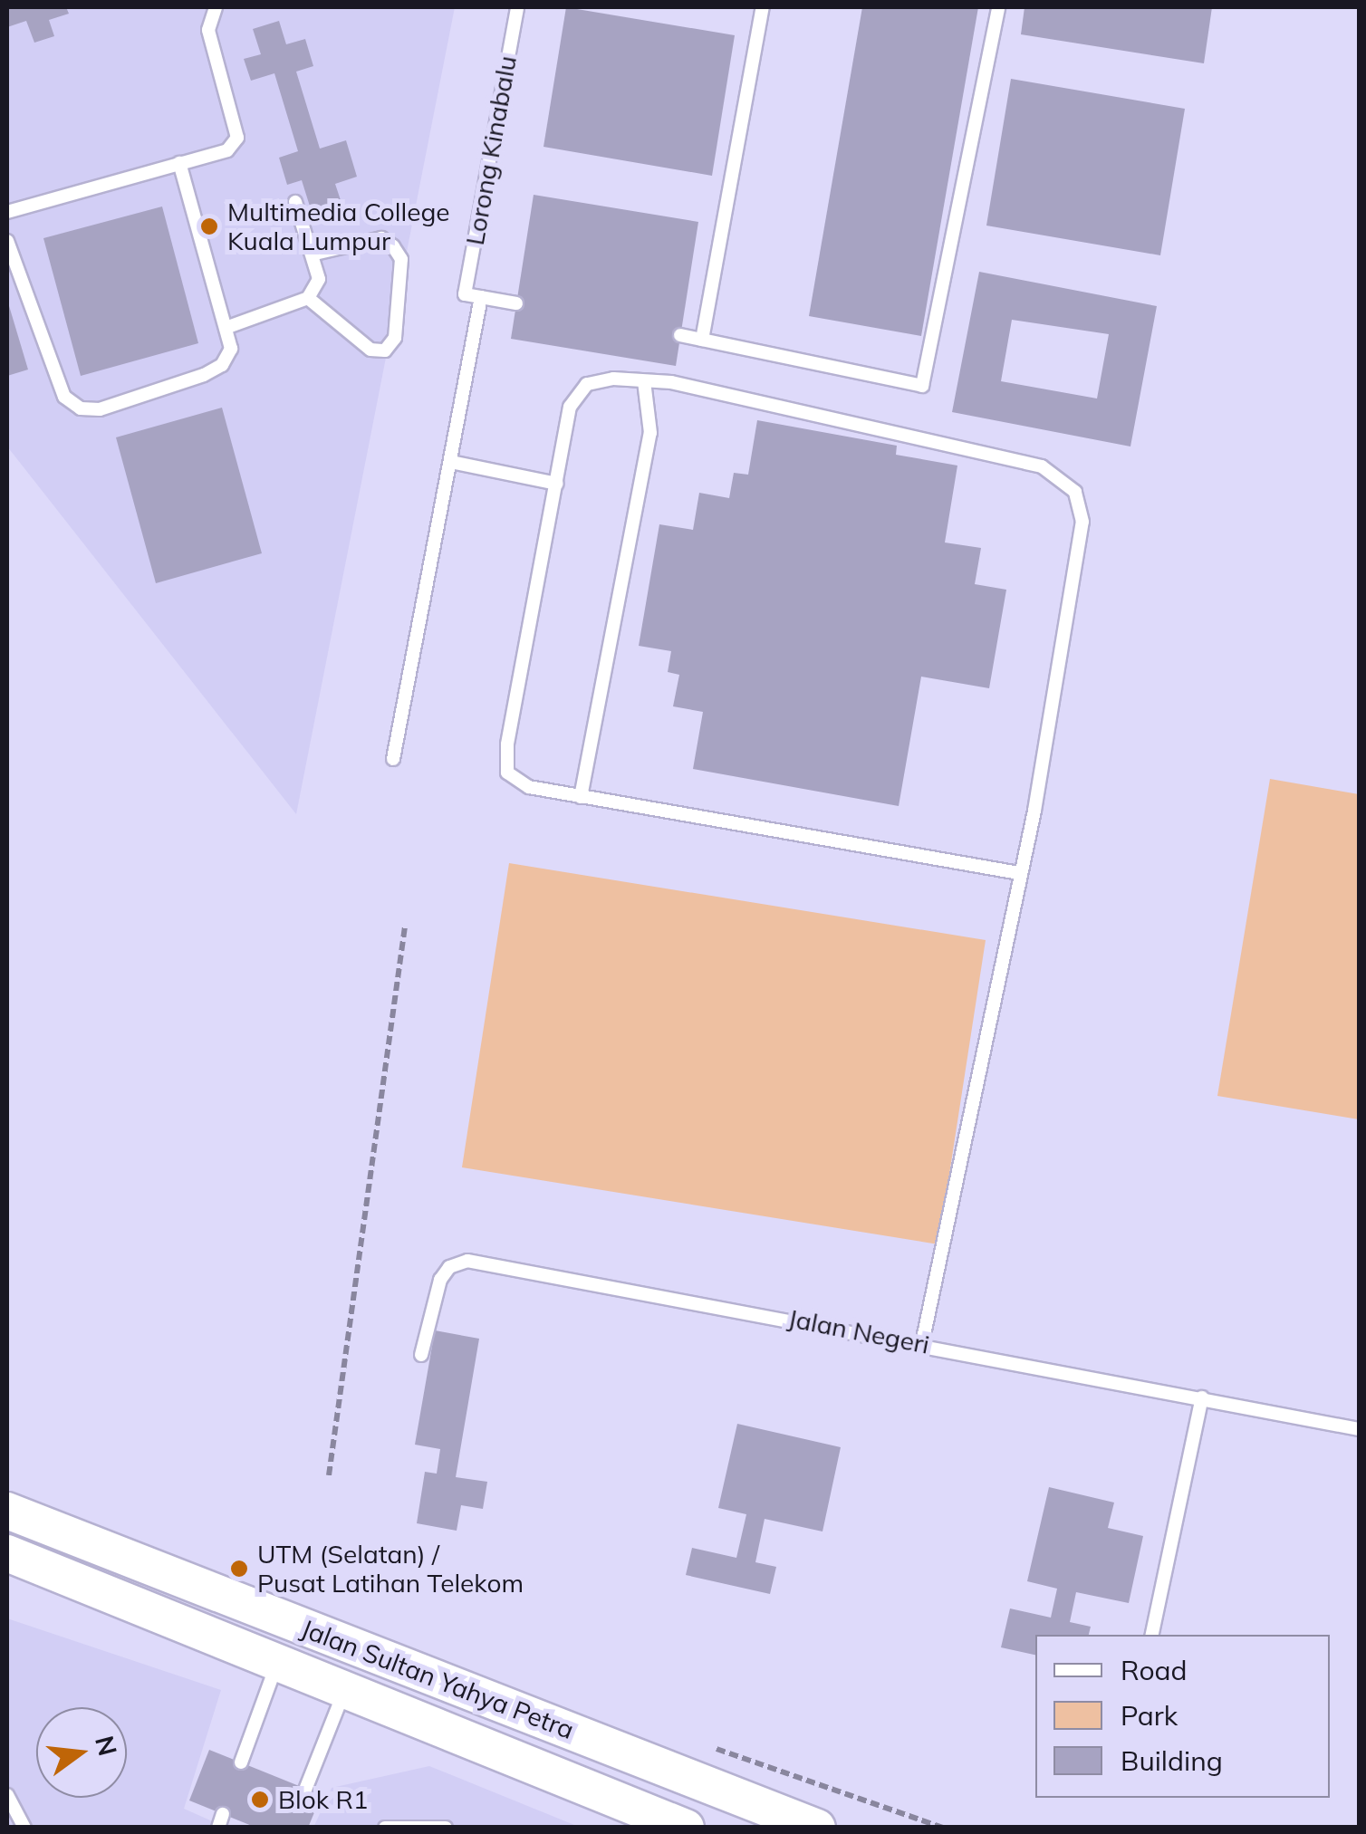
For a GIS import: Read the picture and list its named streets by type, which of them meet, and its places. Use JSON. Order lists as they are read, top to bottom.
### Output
{
  "streets": {
    "main road": ["Jalan Sultan Yahya Petra"],
    "lane": ["Lorong Kinabalu", "Jalan Negeri"]
  },
  "places": ["Multimedia College Kuala Lumpur", "UTM (Selatan) / Pusat Latihan Telekom", "Blok R1"],
  "legend": ["Road", "Park", "Building"],
  "north": "right"
}
